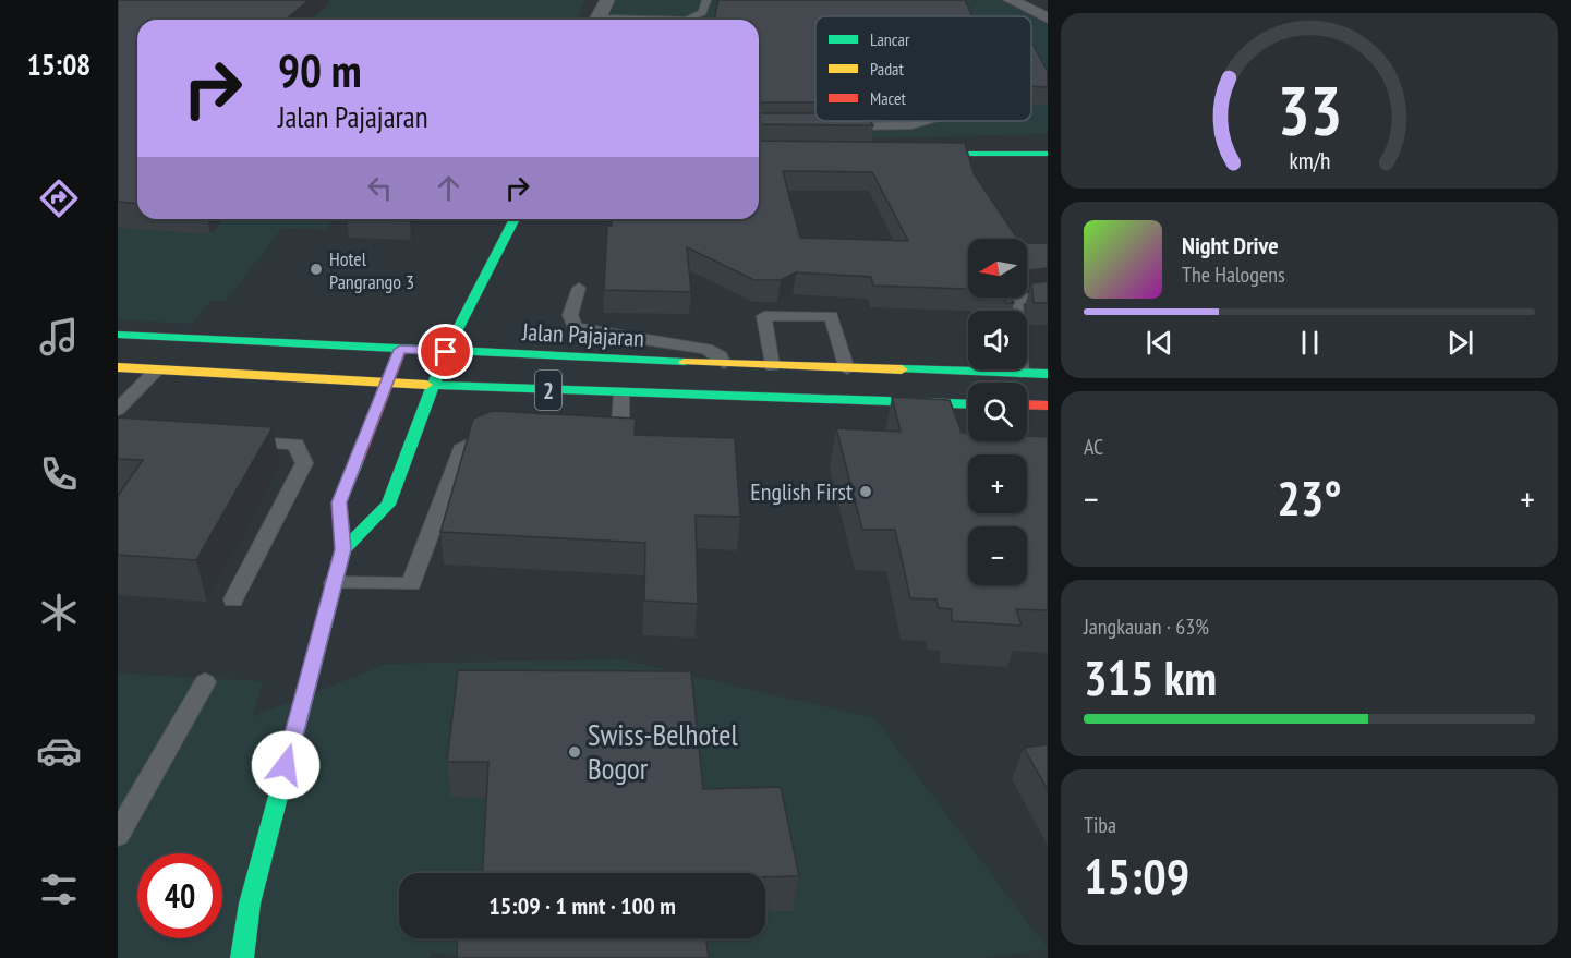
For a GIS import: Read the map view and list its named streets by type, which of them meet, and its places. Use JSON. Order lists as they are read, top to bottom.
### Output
{
  "streets": {
    "main road": ["Jalan Pajajaran", "2"]
  },
  "places": ["Hotel Pangrango 3", "English First", "Swiss-Belhotel Bogor"],
  "legend": ["Lancar", "Padat", "Macet"],
  "north": "left",
  "page": {
    "tabs": "15:08",
    "turn": ["90 m", "Jalan Pajajaran"],
    "song": ["Night Drive", "The Halogens"],
    "map_buttons": ["+", "−"],
    "tile": [
      "AC",
      ["Jangkauan · 63%", "315 km"],
      ["Tiba", "15:09"]
    ],
    "heat": ["−", "23°", "+"],
    "limit": "40",
    "trip": "15:09 · 1 mnt · 100 m",
    "gauge": ["33", "km/h"]
  }
}
